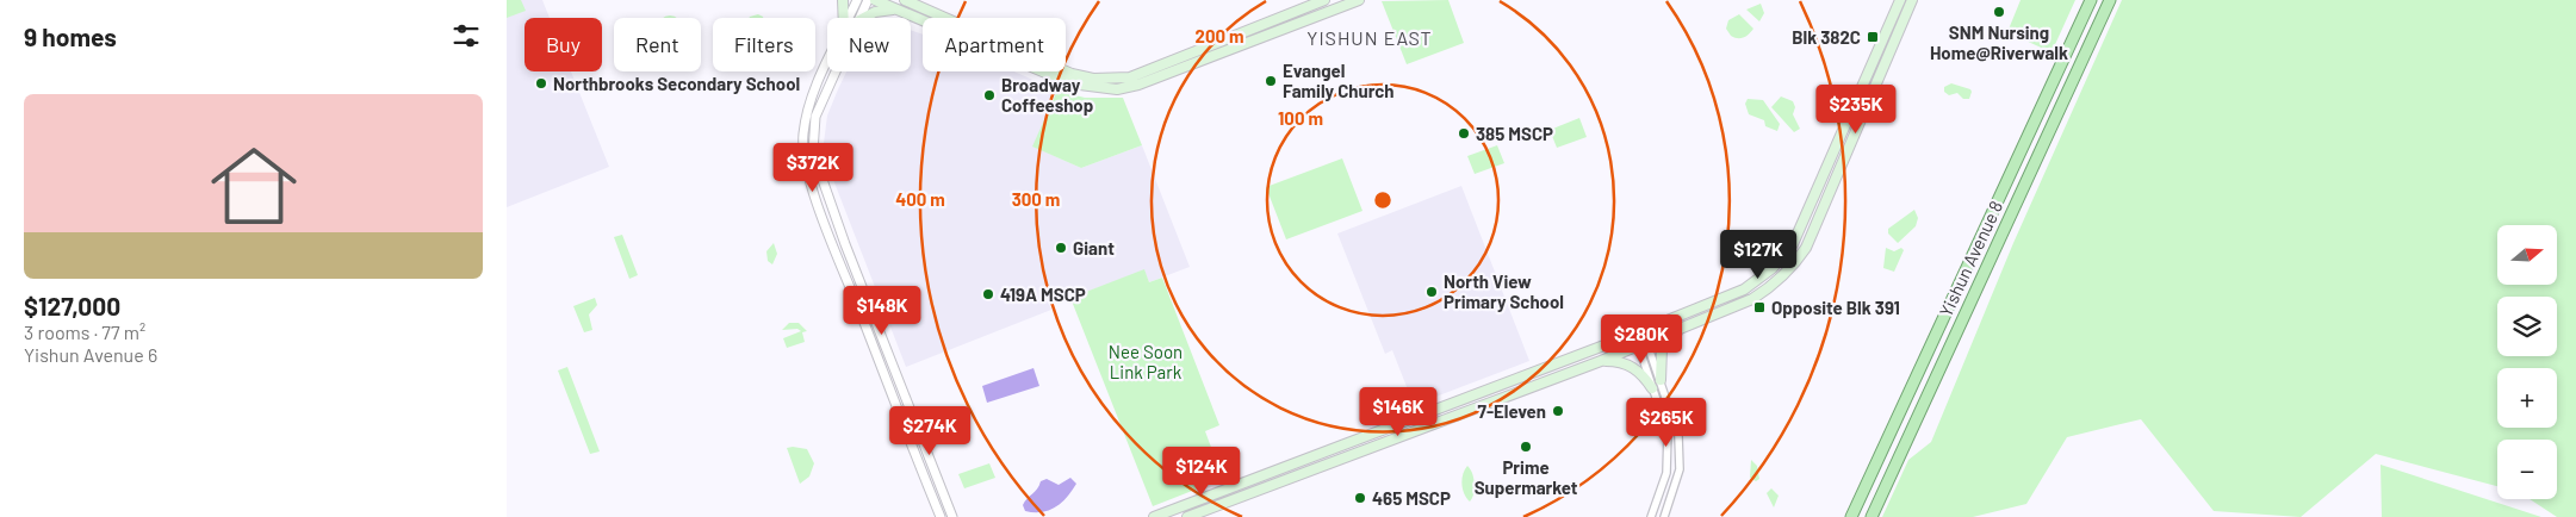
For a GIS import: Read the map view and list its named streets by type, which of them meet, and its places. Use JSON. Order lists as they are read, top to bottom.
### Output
{
  "streets": {
    "main road": ["Yishun Avenue 8"]
  },
  "districts": ["YISHUN EAST"],
  "parks": ["Nee Soon Link Park"],
  "places": {
    "other": [
      "SNM Nursing Home@Riverwalk",
      "Evangel Family Church",
      "Northbrooks Secondary School",
      "Broadway Coffeeshop",
      "385 MSCP",
      "Giant",
      "North View Primary School",
      "419A MSCP",
      "7-Eleven",
      "Prime Supermarket",
      "465 MSCP"
    ],
    "transit": ["Blk 382C", "Opposite Blk 391"]
  },
  "north": "right",
  "page": {
    "heading": "9 homes",
    "chip": [
      "Buy",
      "Rent",
      "Filters",
      "New",
      "Apartment"
    ],
    "list": [
      {
        "name": "$127,000",
        "note": "3 rooms · 77 m² · Yishun Avenue 6"
      }
    ],
    "price": [
      "$235K",
      "$372K",
      "$127K",
      "$148K",
      "$280K",
      "$146K",
      "$265K",
      "$274K",
      "$124K"
    ],
    "map_buttons": ["+", "−"]
  },
  "rings": [
    "200 m",
    "100 m",
    "400 m",
    "300 m"
  ]
}
